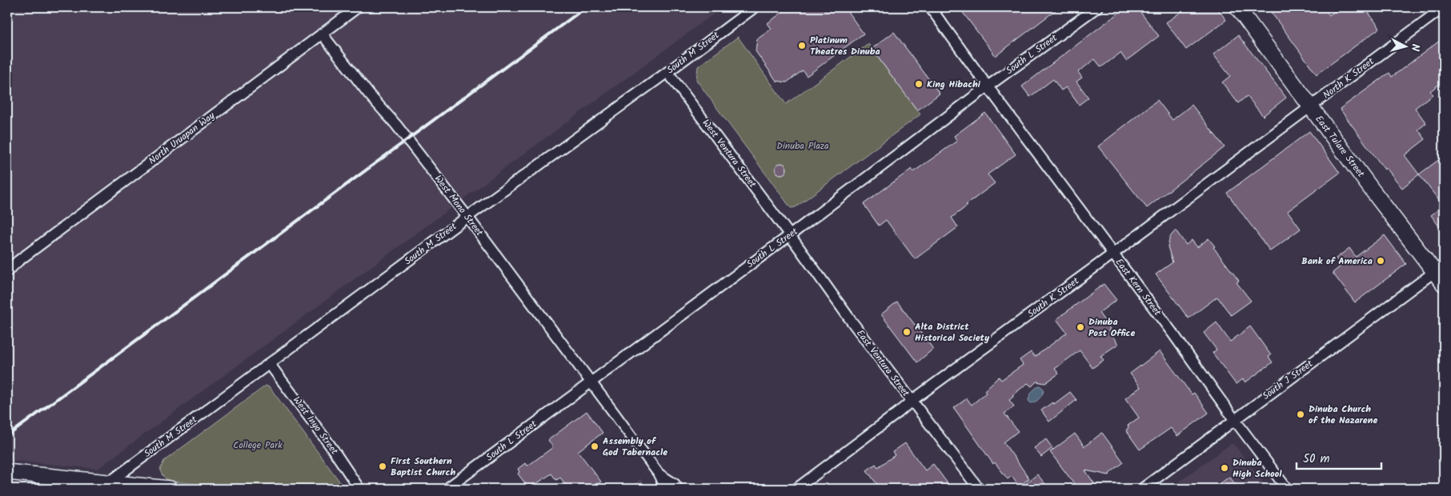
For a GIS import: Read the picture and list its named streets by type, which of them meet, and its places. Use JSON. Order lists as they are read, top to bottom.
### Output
{
  "streets": {
    "street": [
      "South M Street",
      "South L Street",
      "North K Street",
      "North Uruapan Way",
      "East Tulare Street",
      "West Ventura Street",
      "West Mono Street",
      "East Kern Street",
      "South K Street",
      "East Ventura Street",
      "South J Street",
      "West Inyo Street"
    ]
  },
  "crossings": [
    ["South M Street", "West Ventura Street"],
    ["South M Street", "West Mono Street"],
    ["South M Street", "West Inyo Street"],
    ["South L Street", "West Ventura Street"],
    ["South L Street", "West Mono Street"],
    ["South L Street", "East Kern Street"],
    ["South L Street", "East Ventura Street"],
    ["North K Street", "East Tulare Street"],
    ["North K Street", "South K Street"],
    ["North Uruapan Way", "West Mono Street"],
    ["East Tulare Street", "South K Street"],
    ["East Tulare Street", "South J Street"],
    ["West Ventura Street", "East Ventura Street"],
    ["East Kern Street", "South K Street"],
    ["East Kern Street", "South J Street"],
    ["South K Street", "East Ventura Street"]
  ],
  "parks": ["Dinuba Plaza", "College Park"],
  "places": [
    "Platinum Theatres Dinuba",
    "King Hibachi",
    "Bank of America",
    "Dinuba Post Office",
    "Alta District Historical Society",
    "Dinuba Church of the Nazarene",
    "Assembly of God Tabernacle",
    "First Southern Baptist Church",
    "Dinuba High School"
  ],
  "scale_bar": "50 m",
  "north": "right"
}
